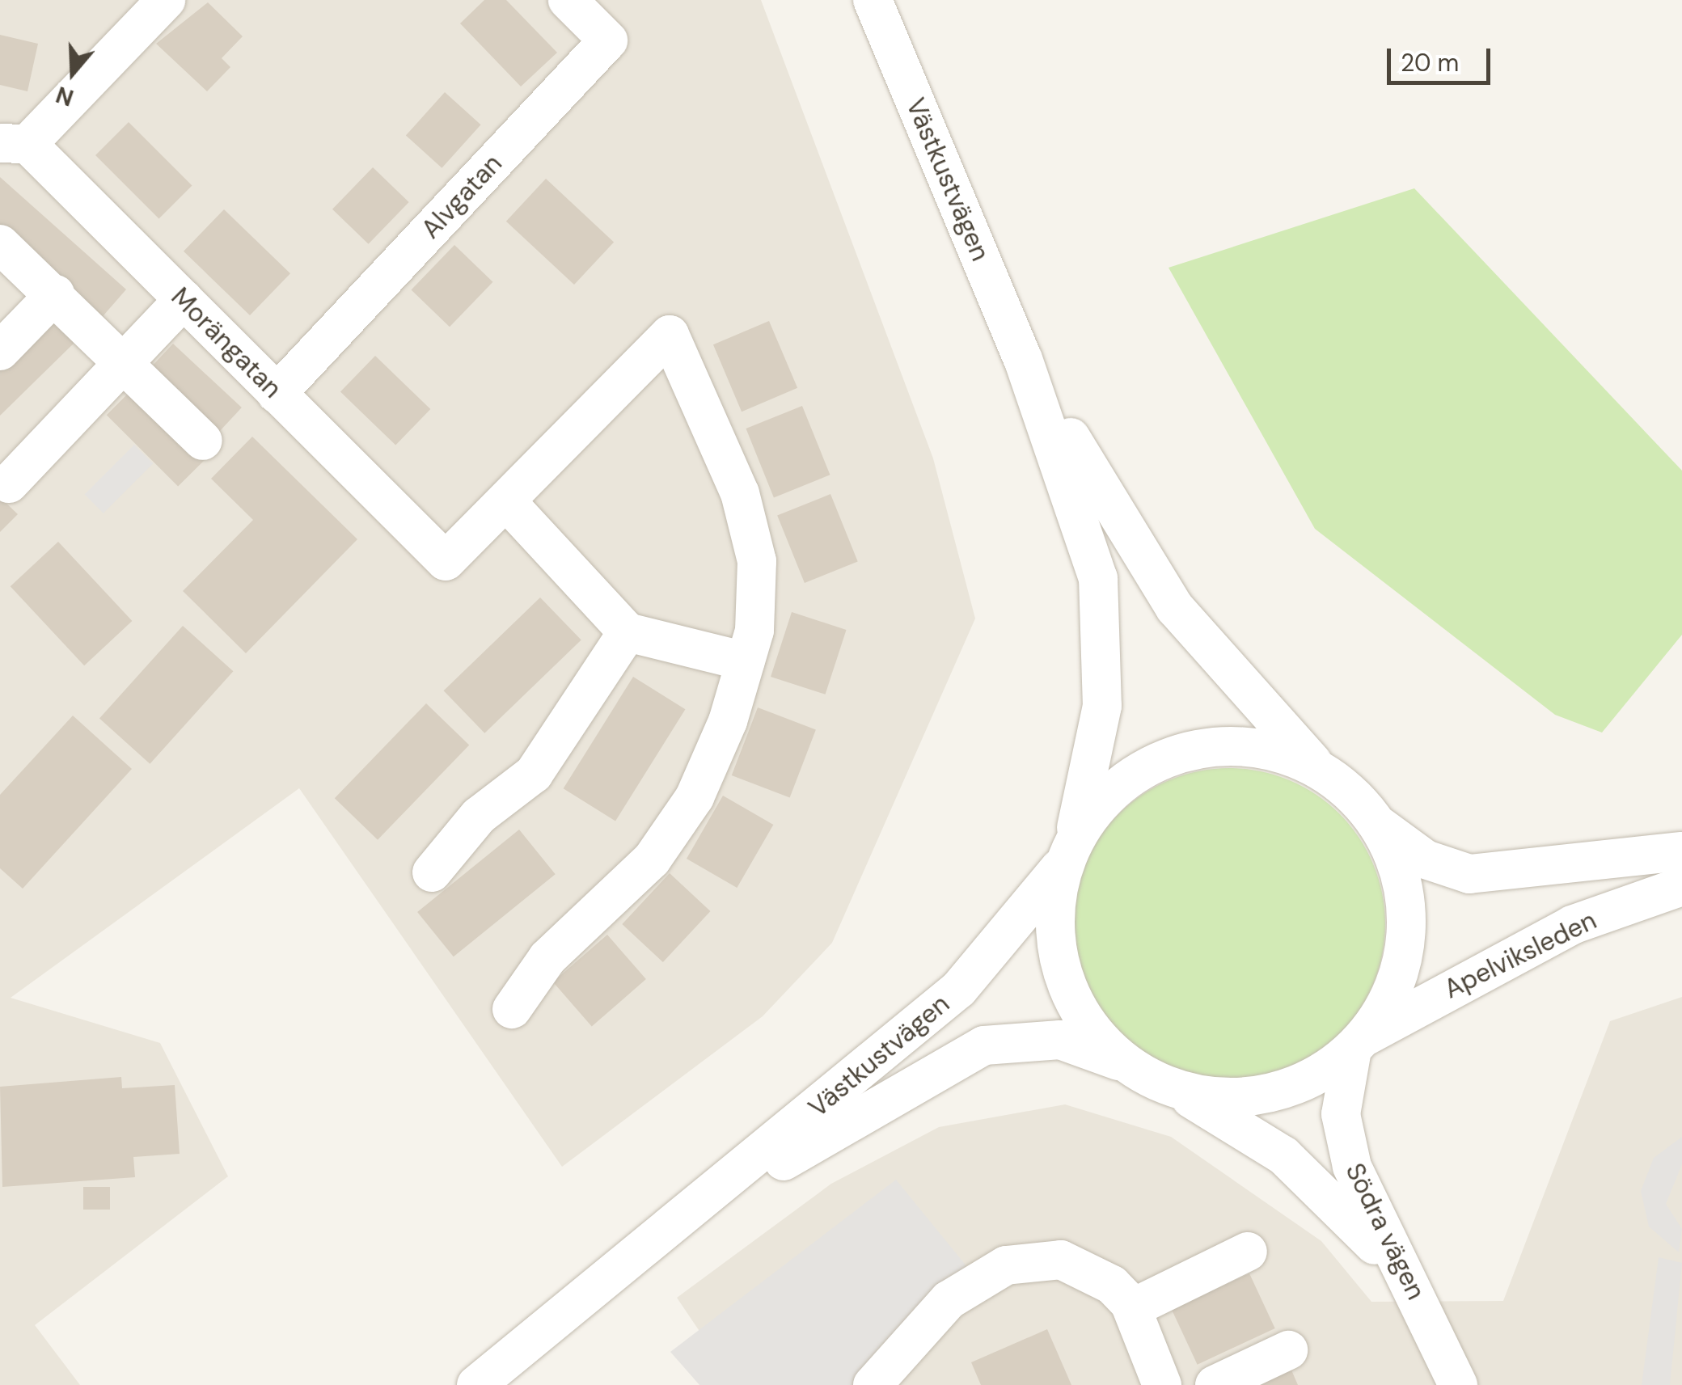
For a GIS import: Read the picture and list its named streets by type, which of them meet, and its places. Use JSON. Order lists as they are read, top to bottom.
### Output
{
  "streets": {
    "street": [
      "Västkustvägen",
      "Alvgatan",
      "Morängatan",
      "Apelviksleden",
      "Södra vägen"
    ]
  },
  "crossings": [
    ["Alvgatan", "Morängatan"],
    ["Apelviksleden", "Södra vägen"]
  ],
  "scale_bar": "20 m",
  "north": "bottom"
}
